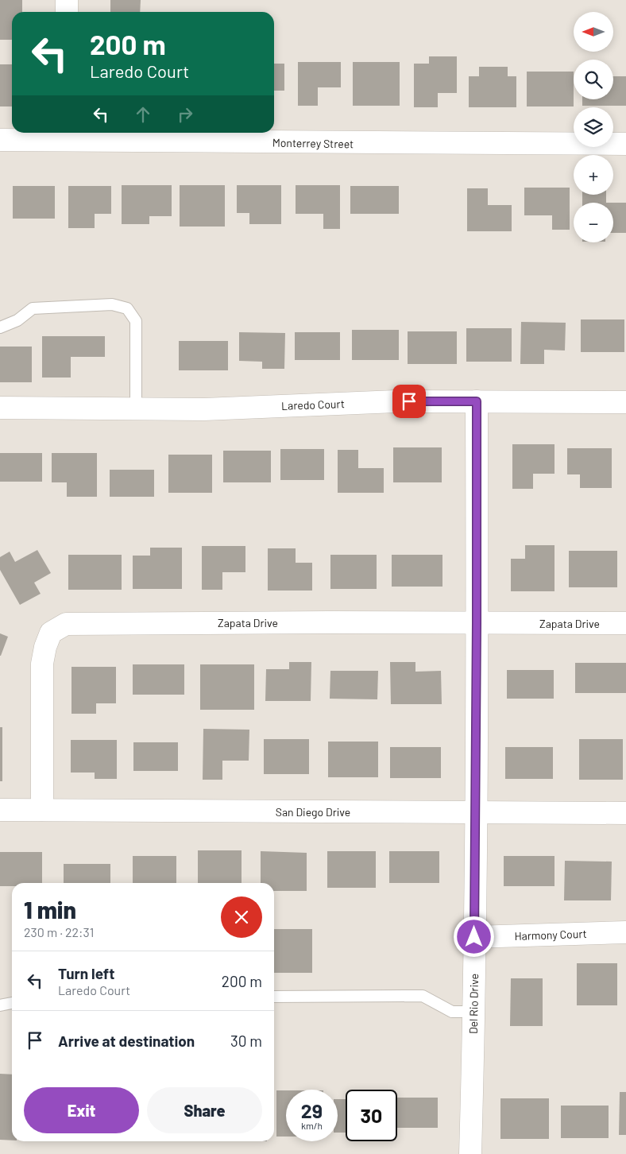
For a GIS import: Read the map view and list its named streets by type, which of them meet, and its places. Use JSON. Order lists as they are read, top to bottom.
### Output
{
  "streets": {
    "street": [
      "Monterrey Street",
      "Laredo Court",
      "Zapata Drive",
      "San Diego Drive",
      "Harmony Court",
      "Del Rio Drive"
    ]
  },
  "crossings": [
    ["Laredo Court", "Del Rio Drive"],
    ["Zapata Drive", "San Diego Drive"],
    ["Zapata Drive", "Del Rio Drive"],
    ["San Diego Drive", "Del Rio Drive"],
    ["Harmony Court", "Del Rio Drive"]
  ],
  "north": "left",
  "page": {
    "map_buttons": ["+", "−"],
    "turn": ["200 m", "Laredo Court"],
    "heading": ["1 min", "230 m · 22:31"],
    "list": [
      {
        "name": "Turn left",
        "note": "Laredo Court",
        "value": "200 m"
      },
      {
        "name": "Arrive at destination",
        "value": "30 m"
      }
    ],
    "buttons": ["Exit", "Share"],
    "speed": "29 km/h",
    "limit": "30"
  }
}
